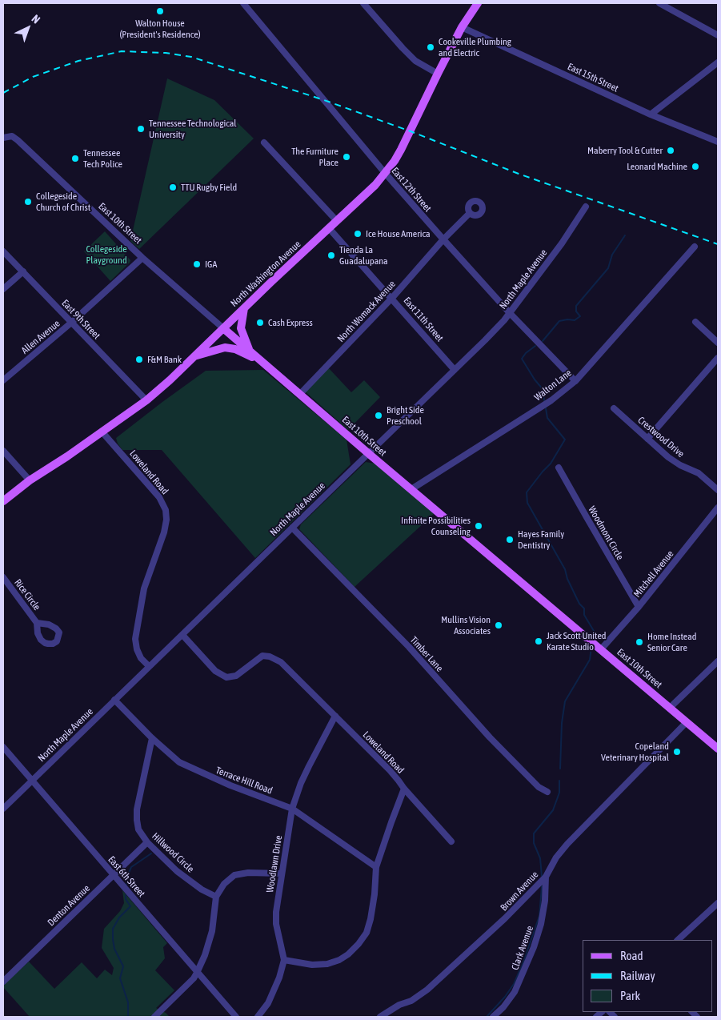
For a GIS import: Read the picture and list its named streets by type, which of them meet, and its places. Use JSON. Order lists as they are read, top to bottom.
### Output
{
  "streets": {
    "main road": ["East 10th Street", "North Washington Avenue"],
    "street": [
      "East 15th Street",
      "East 12th Street",
      "North Maple Avenue",
      "North Womack Avenue",
      "East 9th Street",
      "East 11th Street",
      "Allen Avenue",
      "Walton Lane",
      "Crestwood Drive",
      "Loweland Road",
      "Woodmont Circle",
      "Mitchell Avenue",
      "Rice Circle",
      "Timber Lane",
      "Terrace Hill Road",
      "Hillwood Circle",
      "Woodlawn Drive",
      "East 6th Street",
      "Brown Avenue",
      "Denton Avenue",
      "Clark Avenue"
    ]
  },
  "crossings": [
    ["East 15th Street", "North Washington Avenue"],
    ["East 12th Street", "North Washington Avenue"],
    ["East 12th Street", "North Maple Avenue"],
    ["East 12th Street", "North Womack Avenue"],
    ["East 12th Street", "Walton Lane"],
    ["East 10th Street", "North Washington Avenue"],
    ["East 10th Street", "North Maple Avenue"],
    ["East 10th Street", "North Womack Avenue"],
    ["East 10th Street", "Allen Avenue"],
    ["East 10th Street", "Walton Lane"],
    ["East 10th Street", "Mitchell Avenue"],
    ["East 10th Street", "Brown Avenue"],
    ["North Washington Avenue", "East 9th Street"],
    ["North Washington Avenue", "East 11th Street"],
    ["North Washington Avenue", "Loweland Road"],
    ["North Maple Avenue", "East 11th Street"],
    ["North Maple Avenue", "Loweland Road"],
    ["North Maple Avenue", "Timber Lane"],
    ["North Maple Avenue", "Terrace Hill Road"],
    ["North Maple Avenue", "East 6th Street"],
    ["North Womack Avenue", "East 11th Street"],
    ["East 9th Street", "Allen Avenue"],
    ["Loweland Road", "Terrace Hill Road"],
    ["Loweland Road", "Woodlawn Drive"],
    ["Woodmont Circle", "Mitchell Avenue"],
    ["Terrace Hill Road", "Hillwood Circle"],
    ["Terrace Hill Road", "Woodlawn Drive"],
    ["Hillwood Circle", "Denton Avenue"],
    ["East 6th Street", "Denton Avenue"],
    ["Brown Avenue", "Clark Avenue"]
  ],
  "parks": ["Collegeside Playground"],
  "places": [
    "Walton House (President's Residence)",
    "Cookeville Plumbing and Electric",
    "Tennessee Technological University",
    "Maberry Tool & Cutter",
    "The Furniture Place",
    "Tennessee Tech Police",
    "Leonard Machine",
    "TTU Rugby Field",
    "Collegeside Church of Christ",
    "Ice House America",
    "Tienda La Guadalupana",
    "IGA",
    "Cash Express",
    "F&M Bank",
    "Bright Side Preschool",
    "Infinite Possibilities Counseling",
    "Hayes Family Dentistry",
    "Mullins Vision Associates",
    "Jack Scott United Karate Studio",
    "Home Instead Senior Care",
    "Copeland Veterinary Hospital"
  ],
  "legend": ["Road", "Railway", "Park"],
  "north": "top right"
}
